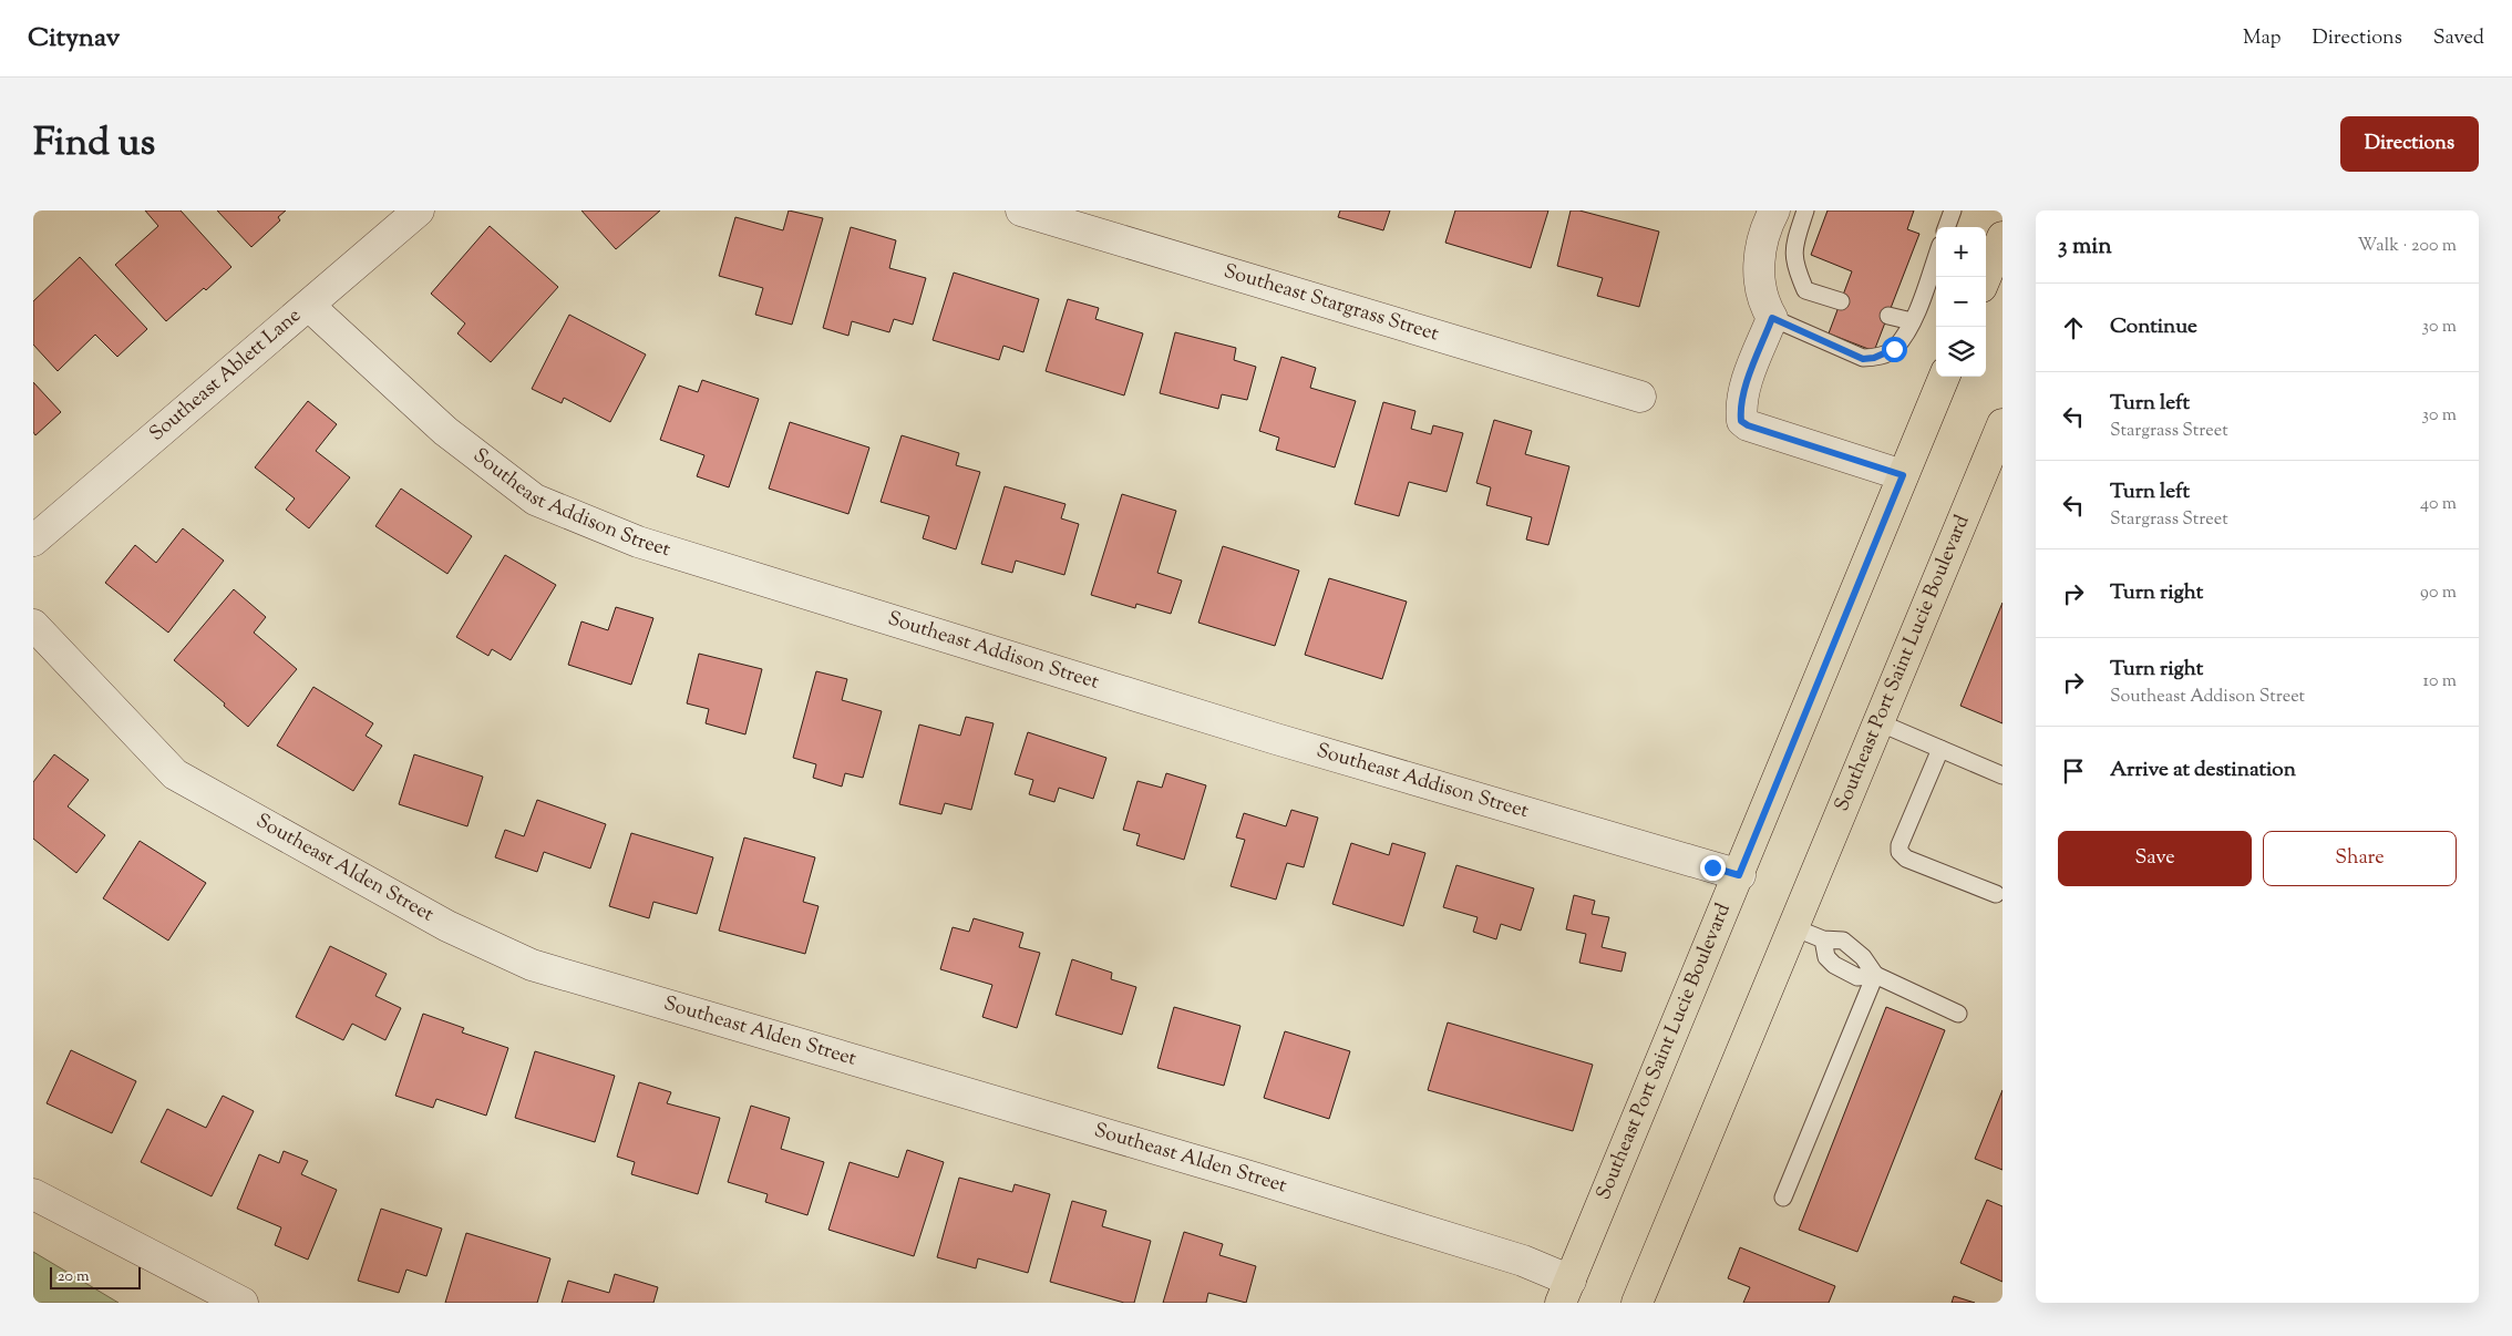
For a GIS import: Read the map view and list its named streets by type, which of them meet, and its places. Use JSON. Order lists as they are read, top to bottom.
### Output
{
  "streets": {
    "main road": ["Southeast Port Saint Lucie Boulevard"],
    "street": [
      "Southeast Stargrass Street",
      "Southeast Ablett Lane",
      "Southeast Addison Street",
      "Southeast Alden Street"
    ]
  },
  "crossings": [
    ["Southeast Ablett Lane", "Southeast Addison Street"],
    ["Southeast Addison Street", "Southeast Port Saint Lucie Boulevard"],
    ["Southeast Port Saint Lucie Boulevard", "Southeast Alden Street"]
  ],
  "scale_bar": "20 m",
  "page": {
    "header": "Citynav",
    "nav": ["Map", "Directions", "Saved"],
    "title": "Find us",
    "buttons": [
      "Directions",
      ["Save", "Share"]
    ],
    "heading": ["3 min", "Walk · 200 m"],
    "map_buttons": ["+", "−"],
    "list": [
      ["Continue", "30 m"],
      ["Turn left", "Stargrass Street", "30 m"],
      ["Turn left", "Stargrass Street", "40 m"],
      ["Turn right", "90 m"],
      ["Turn right", "Southeast Addison Street", "10 m"],
      "Arrive at destination"
    ],
    "scale": "20 m"
  }
}
